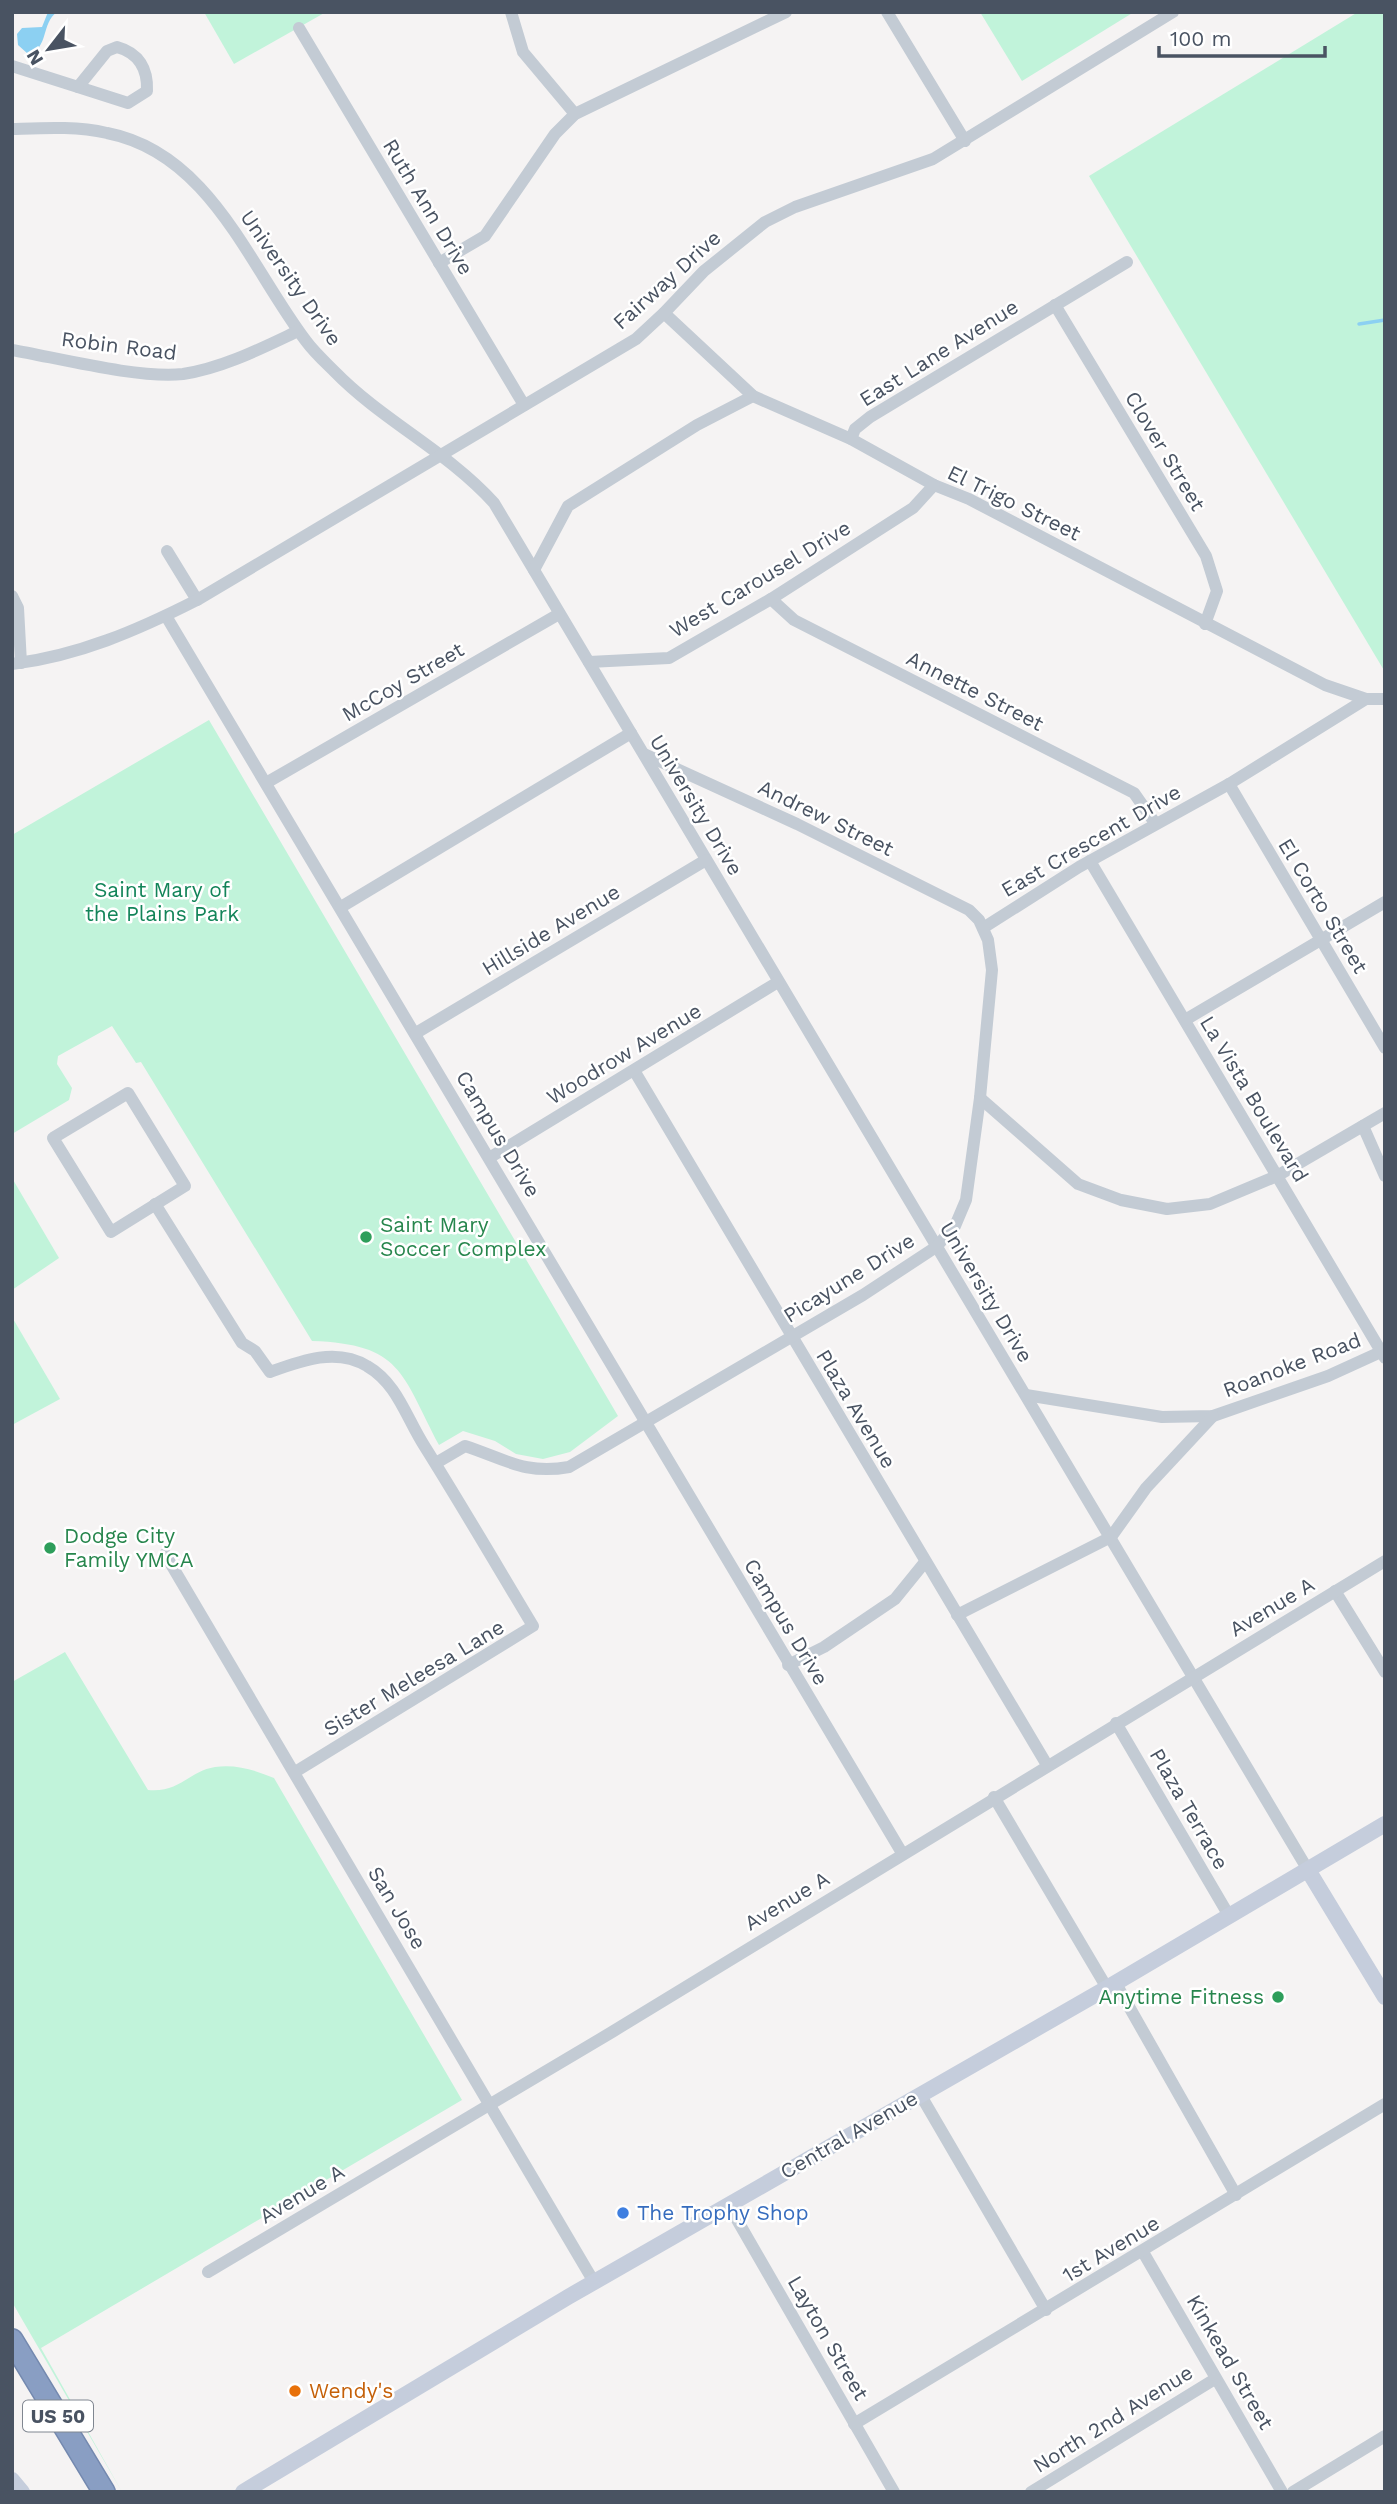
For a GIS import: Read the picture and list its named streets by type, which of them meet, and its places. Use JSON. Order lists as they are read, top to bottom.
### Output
{
  "streets": {
    "highway": ["US 50"],
    "street": [
      "Ruth Ann Drive",
      "University Drive",
      "Fairway Drive",
      "Robin Road",
      "East Lane Avenue",
      "Clover Street",
      "El Trigo Street",
      "West Carousel Drive",
      "McCoy Street",
      "Annette Street",
      "Andrew Street",
      "East Crescent Drive",
      "El Corto Street",
      "Hillside Avenue",
      "Woodrow Avenue",
      "La Vista Boulevard",
      "Campus Drive",
      "Picayune Drive",
      "Roanoke Road",
      "Plaza Avenue",
      "Avenue A",
      "Sister Meleesa Lane",
      "Plaza Terrace",
      "San Jose",
      "Central Avenue",
      "1st Avenue",
      "Layton Street",
      "Kinkead Street",
      "North 2nd Avenue"
    ]
  },
  "crossings": [
    ["Ruth Ann Drive", "Fairway Drive"],
    ["University Drive", "Fairway Drive"],
    ["University Drive", "Robin Road"],
    ["University Drive", "West Carousel Drive"],
    ["University Drive", "McCoy Street"],
    ["University Drive", "Andrew Street"],
    ["University Drive", "Hillside Avenue"],
    ["University Drive", "Woodrow Avenue"],
    ["University Drive", "Picayune Drive"],
    ["University Drive", "Roanoke Road"],
    ["University Drive", "Avenue A"],
    ["University Drive", "Central Avenue"],
    ["Fairway Drive", "El Trigo Street"],
    ["Fairway Drive", "Campus Drive"],
    ["East Lane Avenue", "Clover Street"],
    ["East Lane Avenue", "El Trigo Street"],
    ["Clover Street", "El Trigo Street"],
    ["El Trigo Street", "West Carousel Drive"],
    ["El Trigo Street", "East Crescent Drive"],
    ["West Carousel Drive", "Annette Street"],
    ["McCoy Street", "Campus Drive"],
    ["Annette Street", "East Crescent Drive"],
    ["Andrew Street", "East Crescent Drive"],
    ["East Crescent Drive", "El Corto Street"],
    ["East Crescent Drive", "La Vista Boulevard"],
    ["Hillside Avenue", "Campus Drive"],
    ["Woodrow Avenue", "Campus Drive"],
    ["Woodrow Avenue", "Plaza Avenue"],
    ["La Vista Boulevard", "Roanoke Road"],
    ["Campus Drive", "Picayune Drive"],
    ["Campus Drive", "Avenue A"],
    ["Picayune Drive", "Plaza Avenue"],
    ["Roanoke Road", "Plaza Avenue"],
    ["Plaza Avenue", "Avenue A"],
    ["Avenue A", "Plaza Terrace"],
    ["Avenue A", "San Jose"],
    ["Sister Meleesa Lane", "San Jose"],
    ["Plaza Terrace", "Central Avenue"],
    ["San Jose", "Central Avenue"],
    ["Central Avenue", "Layton Street"],
    ["1st Avenue", "Layton Street"],
    ["1st Avenue", "Kinkead Street"],
    ["Kinkead Street", "North 2nd Avenue"]
  ],
  "parks": ["Saint Mary of the Plains Park"],
  "places": [
    "Saint Mary Soccer Complex",
    "Dodge City Family YMCA",
    "Anytime Fitness",
    "The Trophy Shop",
    "Wendy's"
  ],
  "scale_bar": "100 m",
  "north": "bottom left"
}
